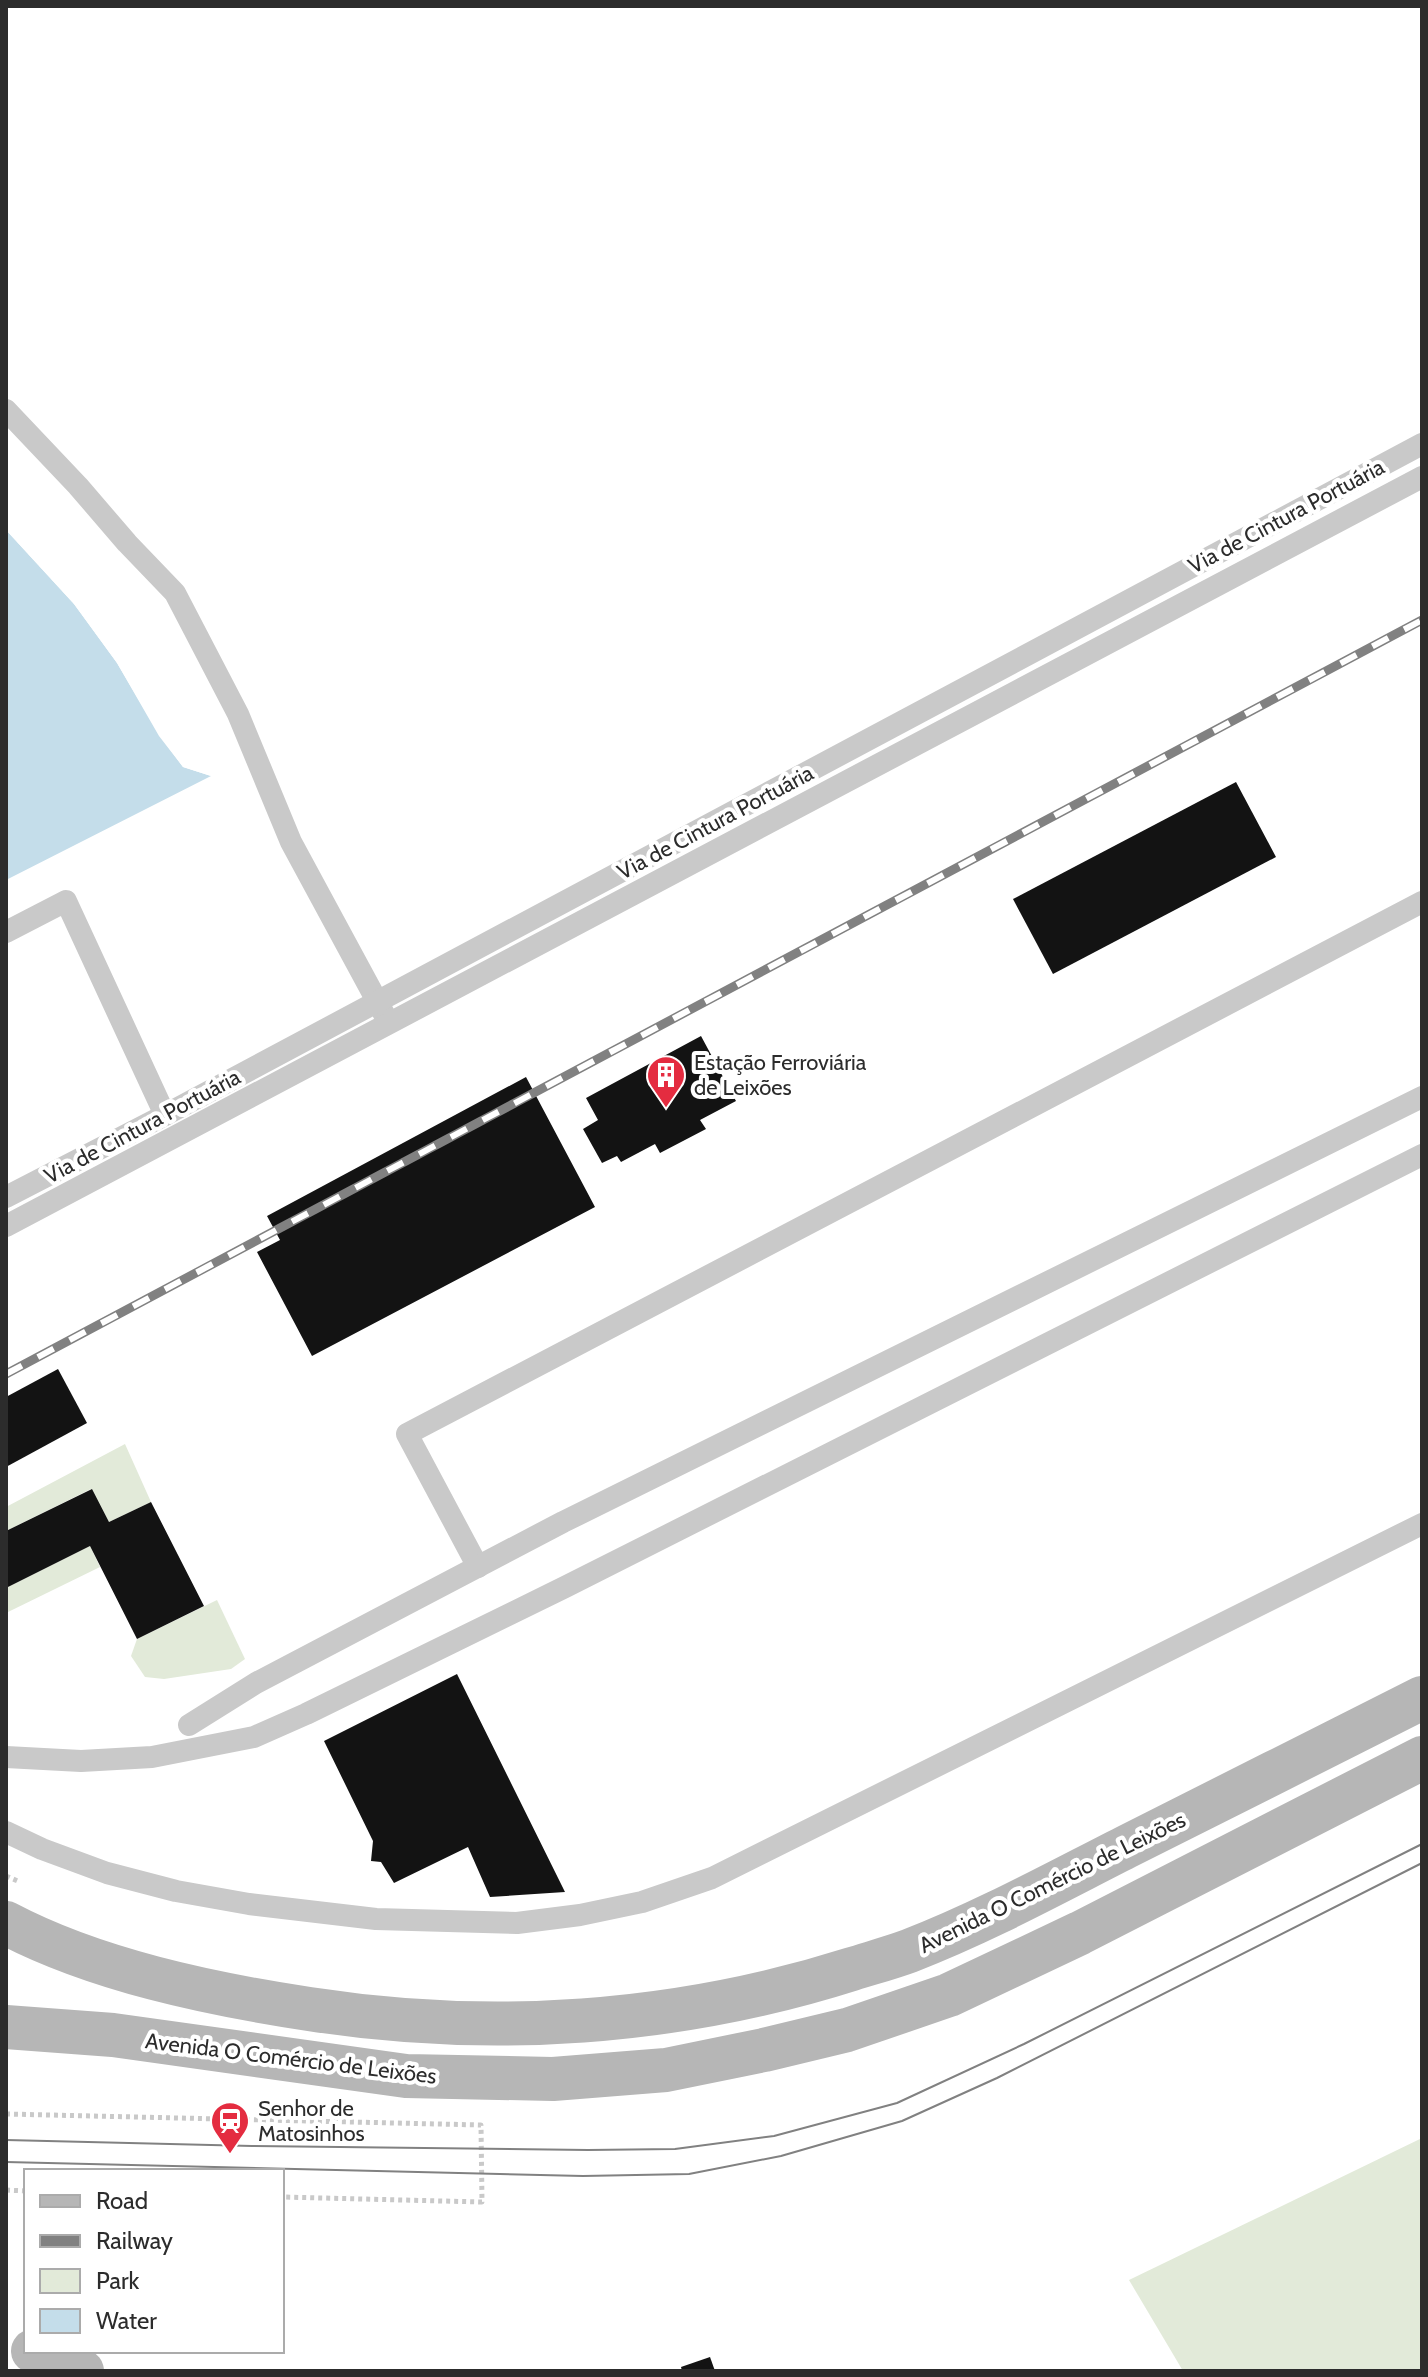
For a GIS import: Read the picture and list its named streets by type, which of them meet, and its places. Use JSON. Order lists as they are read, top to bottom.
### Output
{
  "streets": {
    "main road": ["Avenida O Comércio de Leixões"],
    "lane": ["Via de Cintura Portuária"]
  },
  "places": {
    "building": ["Estação Ferroviária de Leixões"],
    "station": ["Senhor de Matosinhos"]
  },
  "legend": [
    "Road",
    "Railway",
    "Park",
    "Water"
  ]
}
